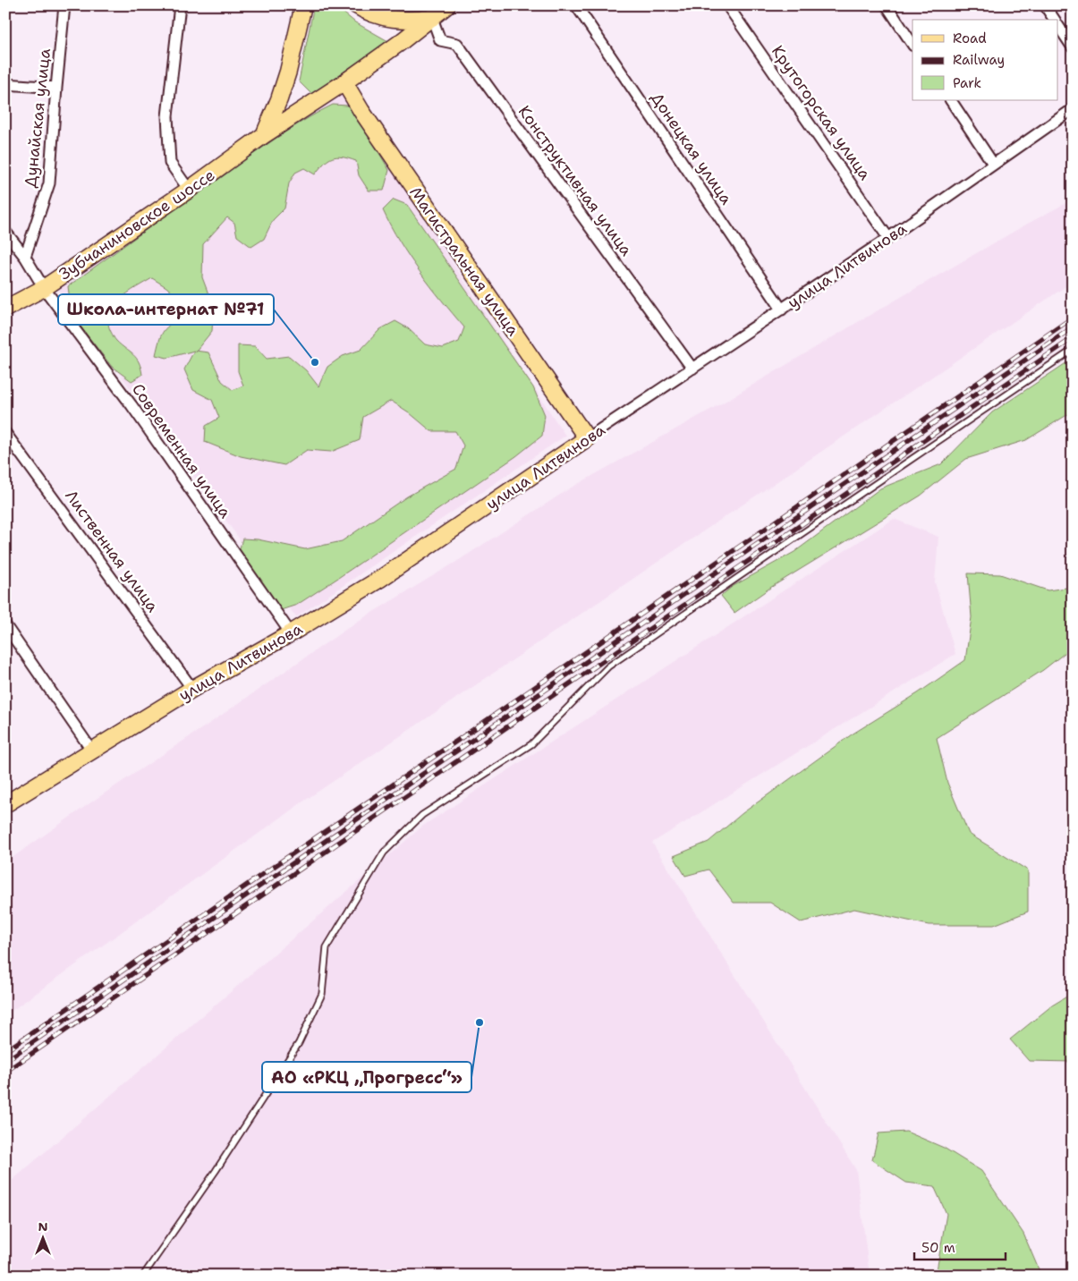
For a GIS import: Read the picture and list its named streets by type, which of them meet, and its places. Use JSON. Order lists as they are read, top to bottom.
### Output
{
  "streets": {
    "main road": ["Зубчаниновское шоссе", "Магистральная улица", "улица Литвинова"],
    "street": [
      "Крутогорская улица",
      "Дунайская улица",
      "Донецкая улица",
      "Конструктивная улица",
      "Современная улица",
      "Лиственная улица"
    ]
  },
  "crossings": [
    ["Крутогорская улица", "улица Литвинова"],
    ["Дунайская улица", "Современная улица"],
    ["Донецкая улица", "улица Литвинова"],
    ["Конструктивная улица", "Зубчаниновское шоссе"],
    ["Конструктивная улица", "улица Литвинова"],
    ["Зубчаниновское шоссе", "Магистральная улица"],
    ["Зубчаниновское шоссе", "Современная улица"],
    ["Магистральная улица", "улица Литвинова"],
    ["улица Литвинова", "Современная улица"],
    ["улица Литвинова", "Лиственная улица"]
  ],
  "places": ["Школа-интернат №71", "АО «РКЦ „Прогресс“»"],
  "legend": ["Road", "Railway", "Park"],
  "scale_bar": "50 m",
  "north": "top"
}
